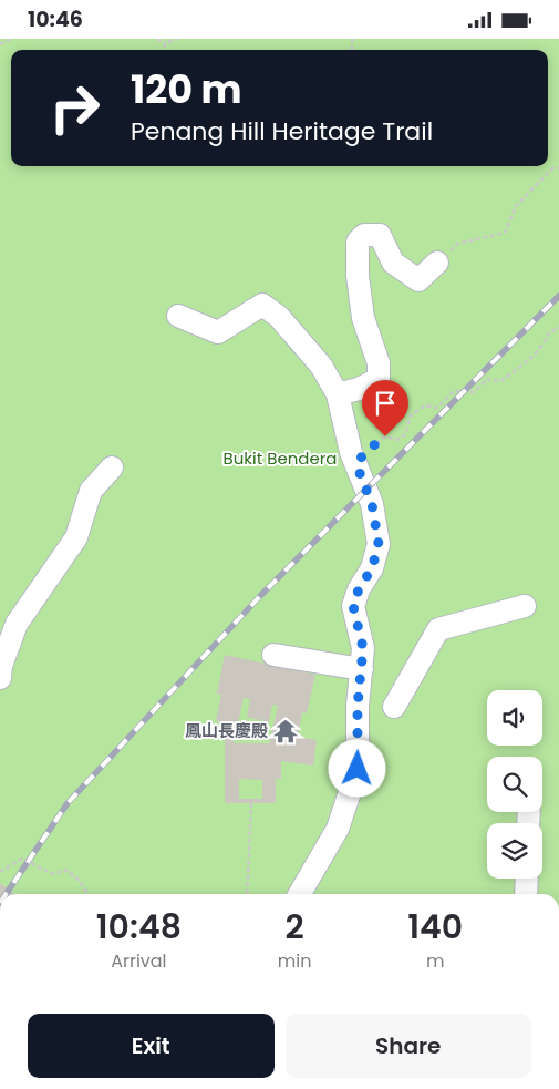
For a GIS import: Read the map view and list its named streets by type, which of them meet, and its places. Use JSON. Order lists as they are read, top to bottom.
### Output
{
  "parks": ["Bukit Bendera"],
  "places": {
    "temple": ["鳳山長慶殿"]
  },
  "page": {
    "status": "10:46",
    "turn": ["120 m", "Penang Hill Heritage Trail"],
    "eta": [
      "10:48",
      "Arrival",
      "2",
      "min",
      "140",
      "m"
    ],
    "buttons": ["Exit", "Share"]
  }
}
